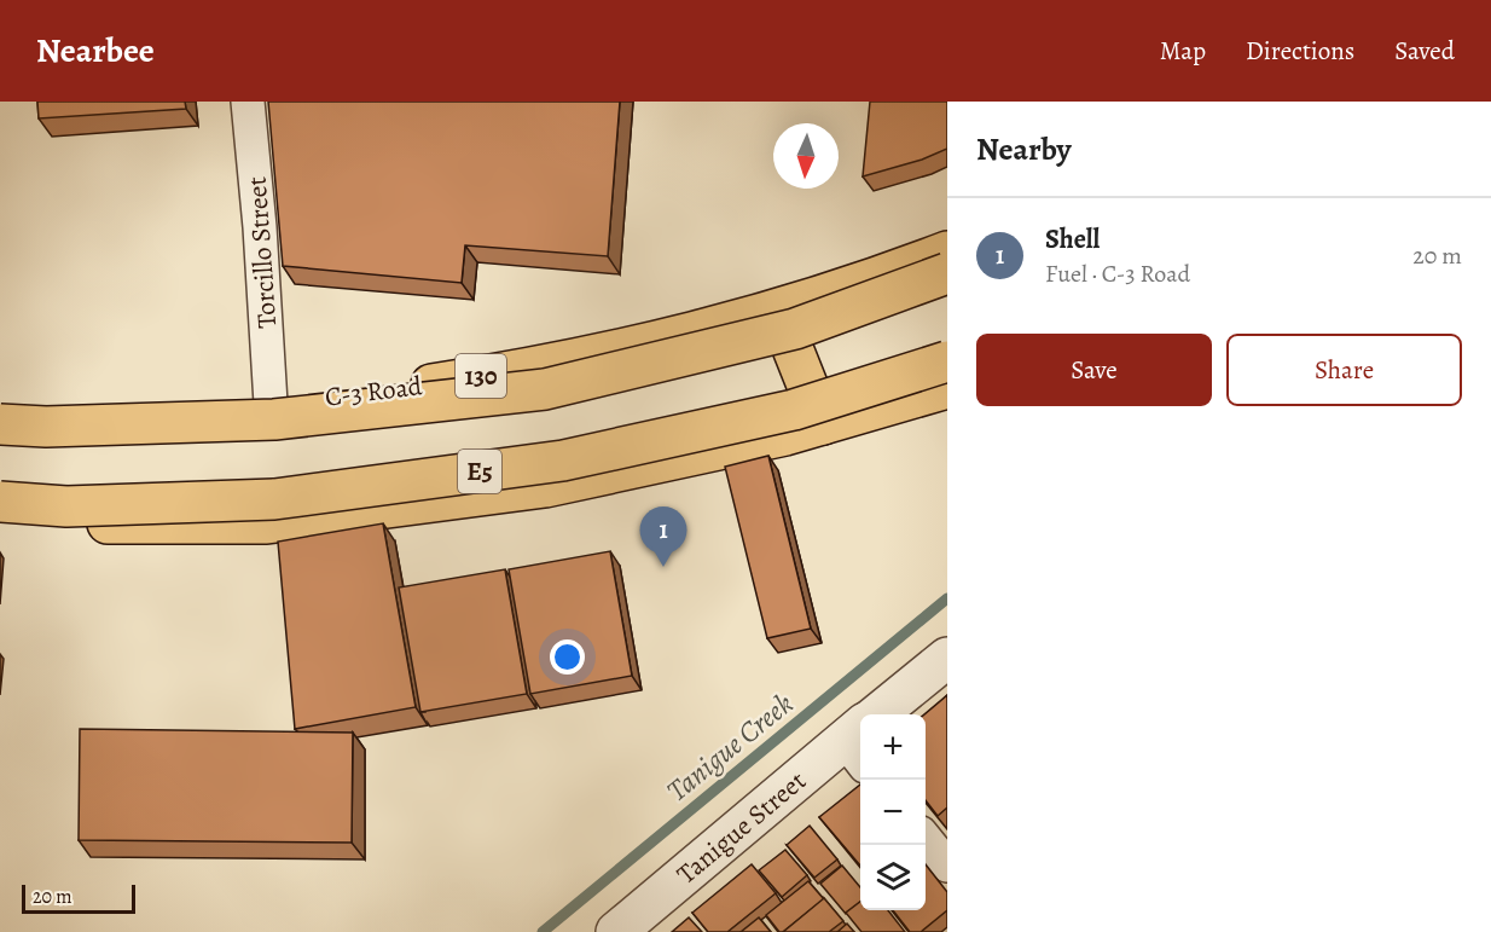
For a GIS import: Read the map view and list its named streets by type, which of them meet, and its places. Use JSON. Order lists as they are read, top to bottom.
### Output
{
  "streets": {
    "main road": ["130", "C-3 Road", "E5"],
    "street": ["Torcillo Street", "Tanigue Street"]
  },
  "crossings": [
    ["Torcillo Street", "C-3 Road"]
  ],
  "water": ["Tanigue Creek"],
  "scale_bar": "20 m",
  "north": "bottom",
  "page": {
    "header": "Nearbee",
    "nav": ["Map", "Directions", "Saved"],
    "heading": "Nearby",
    "list": [
      {
        "mark": "1",
        "name": "Shell",
        "note": "Fuel · C-3 Road",
        "value": "20 m"
      }
    ],
    "buttons": ["Save", "Share"],
    "pins": "1",
    "map_buttons": ["+", "−"],
    "scale": "20 m"
  }
}
